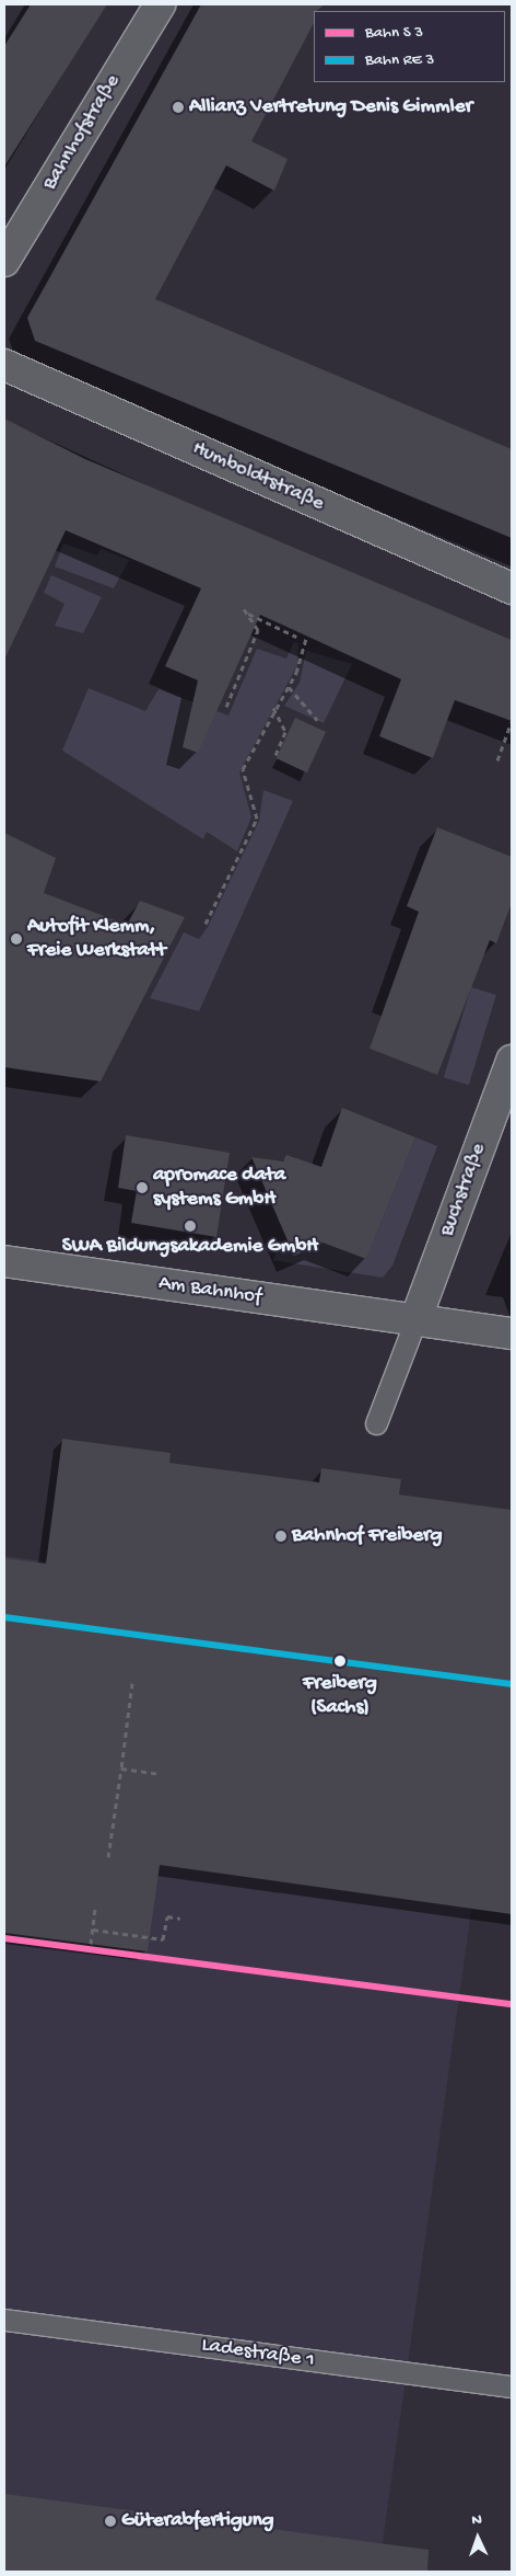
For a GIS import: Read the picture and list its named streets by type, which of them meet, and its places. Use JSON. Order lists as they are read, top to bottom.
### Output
{
  "streets": {
    "street": [
      "Bahnhofstraße",
      "Humboldtstraße",
      "Buchstraße",
      "Am Bahnhof"
    ],
    "lane": ["Ladestraße 1"]
  },
  "crossings": [
    ["Buchstraße", "Am Bahnhof"]
  ],
  "places": [
    "Allianz Vertretung Denis Gimmler",
    "Autofit Klemm, Freie Werkstatt",
    "apromace data systems GmbH",
    "SWA Bildungsakademie GmbH",
    "Bahnhof Freiberg",
    "Freiberg (Sachs)",
    "Güterabfertigung"
  ],
  "legend": ["Bahn S 3", "Bahn RE 3"],
  "north": "top"
}
